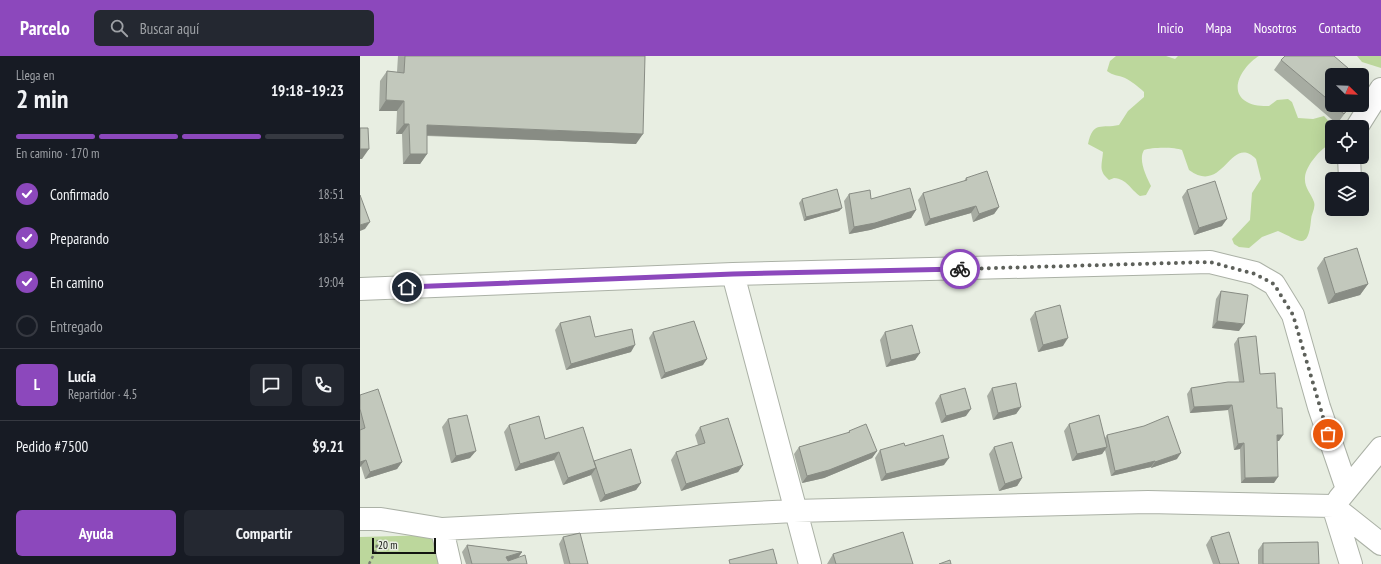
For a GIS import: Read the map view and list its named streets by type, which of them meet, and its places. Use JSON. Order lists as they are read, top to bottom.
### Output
{
  "scale_bar": "20 m",
  "north": "bottom right",
  "page": {
    "header": "Parcelo",
    "search": "Buscar aquí",
    "nav": [
      "Inicio",
      "Mapa",
      "Nosotros",
      "Contacto"
    ],
    "heading": ["2 min", "Llega en", "19:18–19:23"],
    "panel": [
      "Lucía",
      "Repartidor · 4.5",
      "Pedido #7500",
      "$9.21"
    ],
    "bar": "En camino · 170 m",
    "list": [
      ["Confirmado", "18:51"],
      ["Preparando", "18:54"],
      ["En camino", "19:04"],
      "Entregado"
    ],
    "round": "L",
    "buttons": ["Ayuda", "Compartir"],
    "scale": "20 m"
  }
}
